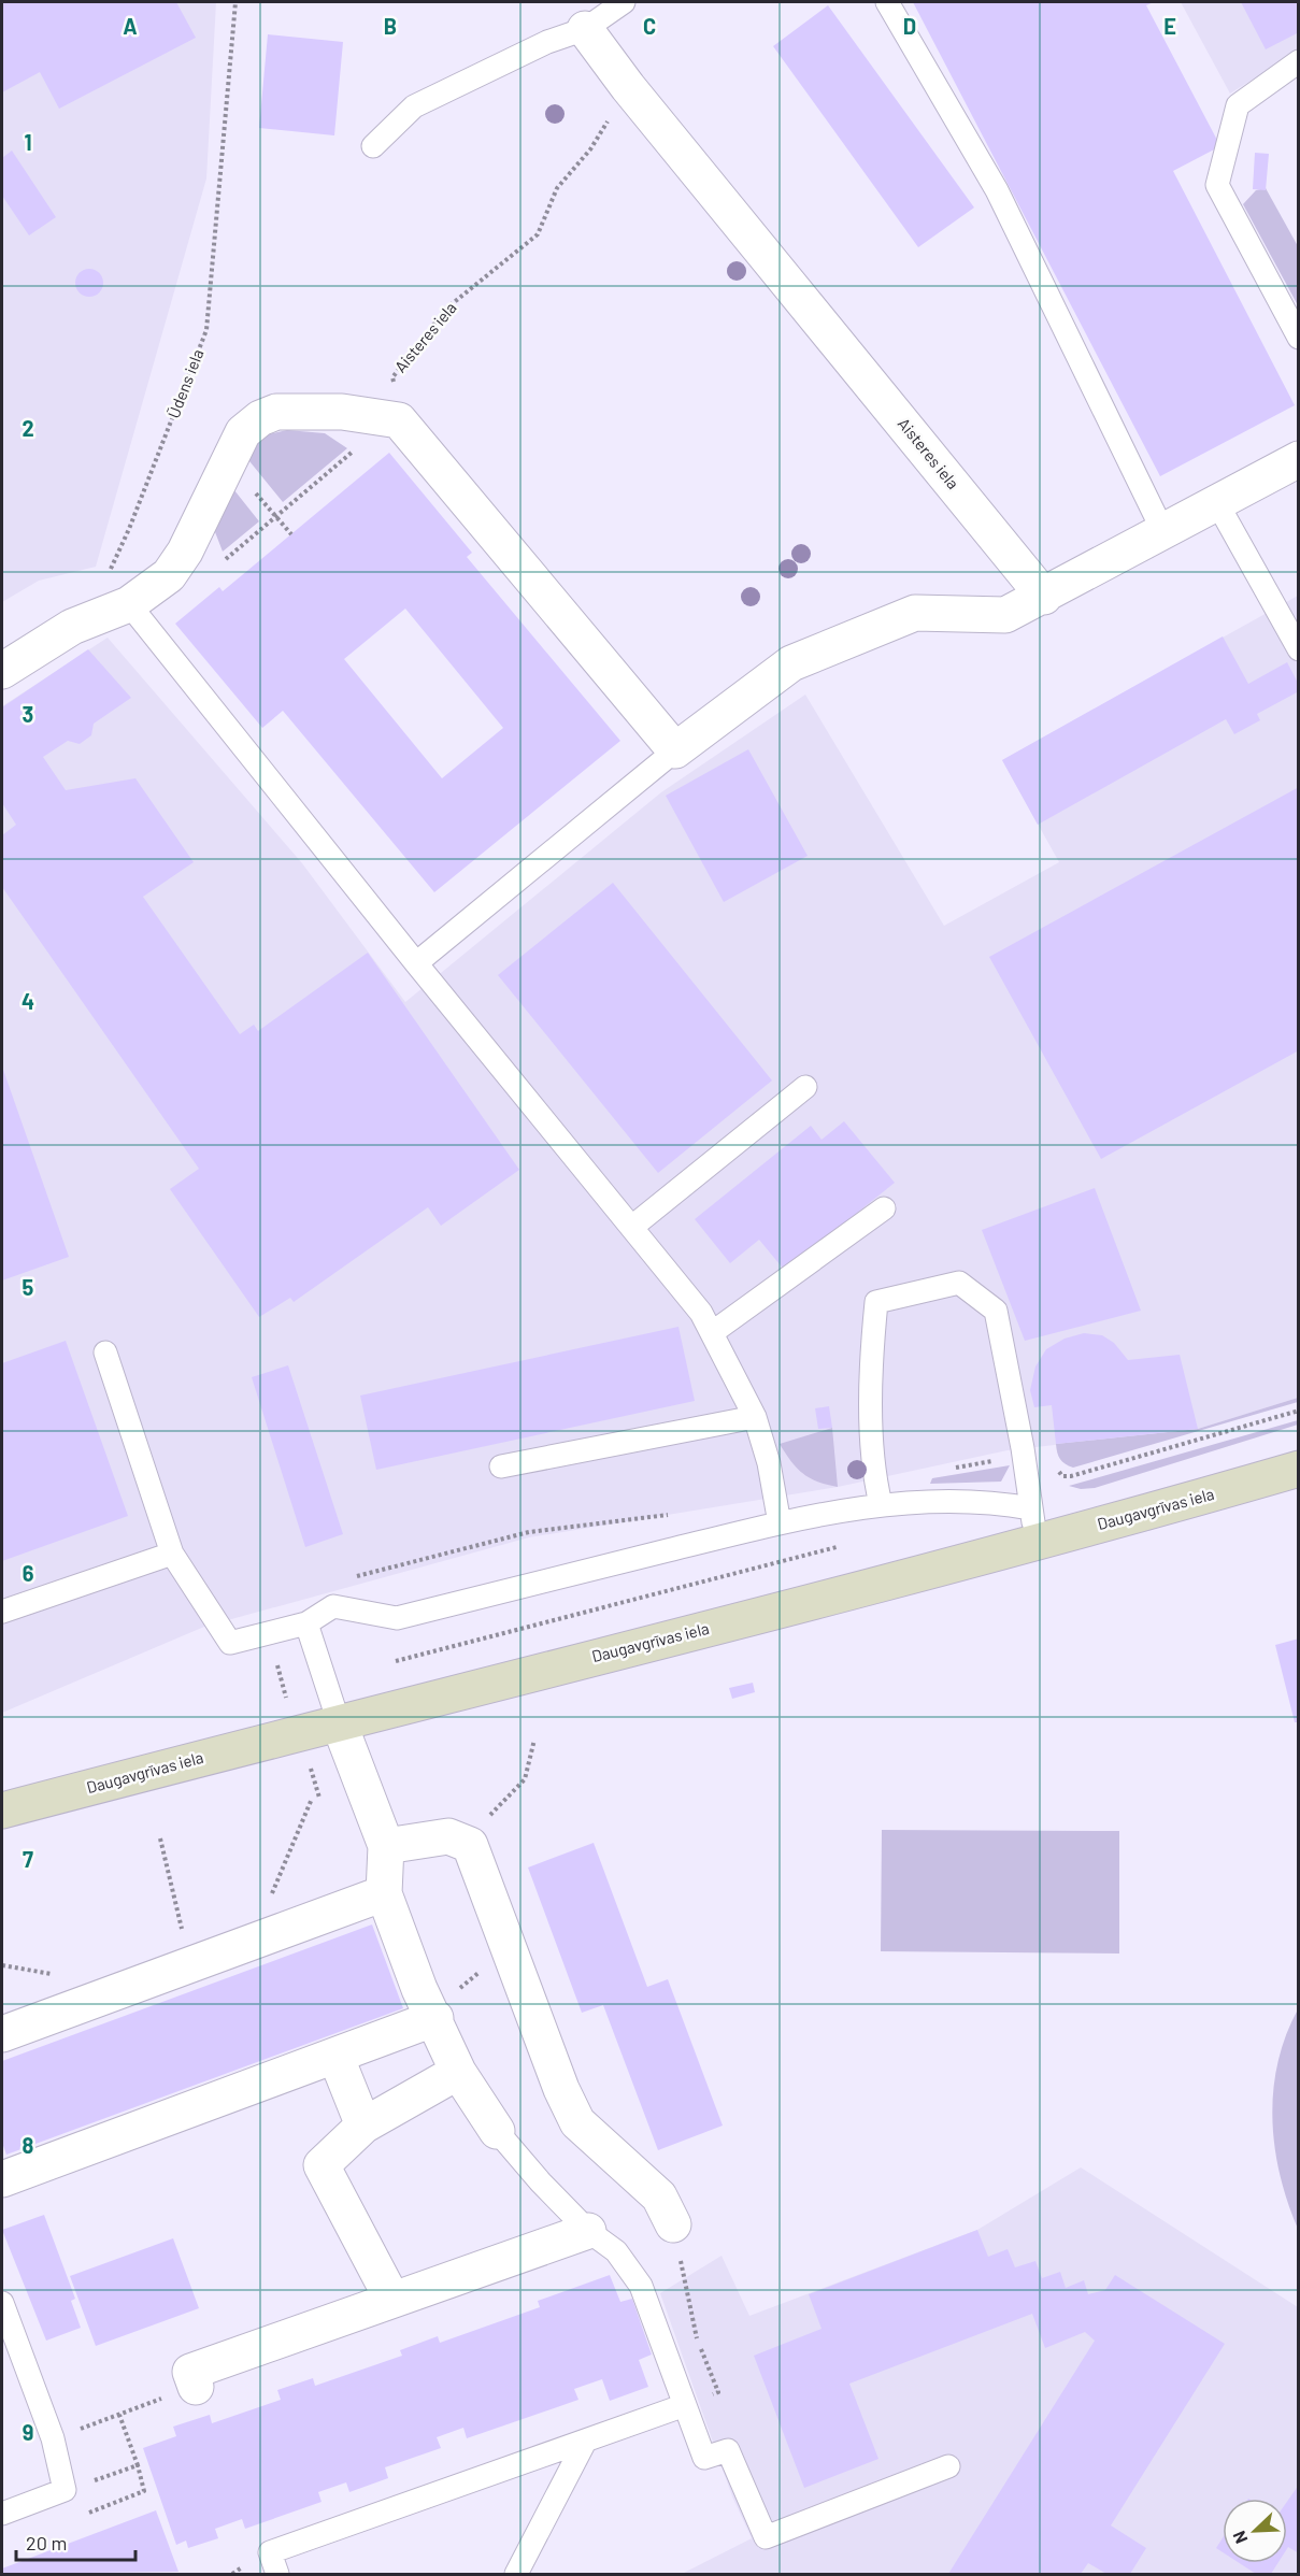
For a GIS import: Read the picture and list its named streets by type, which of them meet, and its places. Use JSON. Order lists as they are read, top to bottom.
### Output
{
  "streets": {
    "main road": ["Daugavgrīvas iela"],
    "street": ["Aisteres iela"],
    "path": ["Ūdens iela"]
  },
  "scale_bar": "20 m",
  "north": "bottom left",
  "grid": {
    "columns": [
      "A",
      "B",
      "C",
      "D",
      "E"
    ],
    "rows": [
      "1",
      "2",
      "3",
      "4",
      "5",
      "6",
      "7",
      "8",
      "9"
    ]
  }
}
